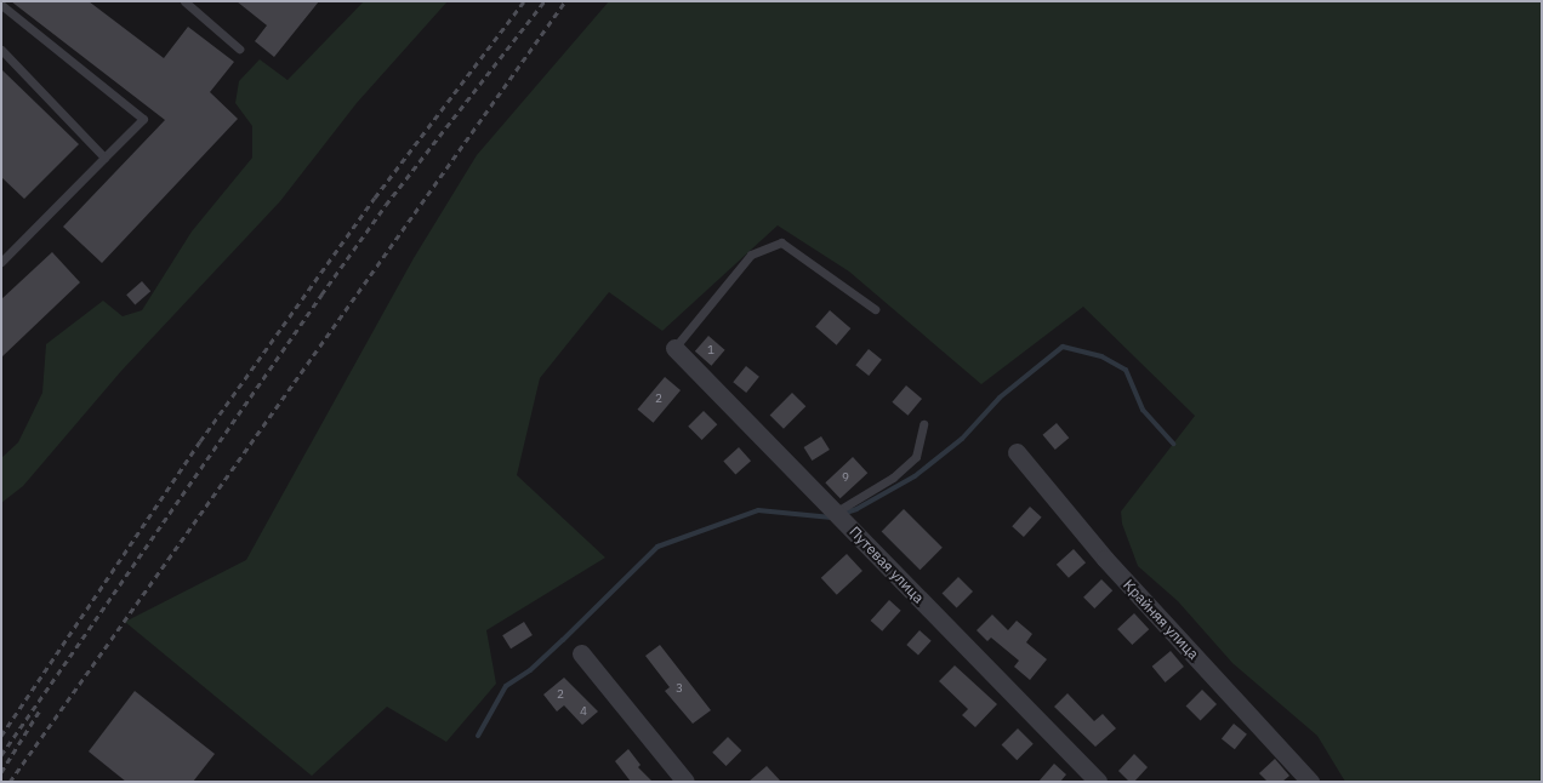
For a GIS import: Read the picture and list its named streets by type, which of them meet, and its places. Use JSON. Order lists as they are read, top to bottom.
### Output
{
  "streets": {
    "street": ["Путевая улица", "Крайняя улица"]
  },
  "house_numbers": [
    "1",
    "2",
    "9",
    "3",
    "2",
    "4"
  ]
}
